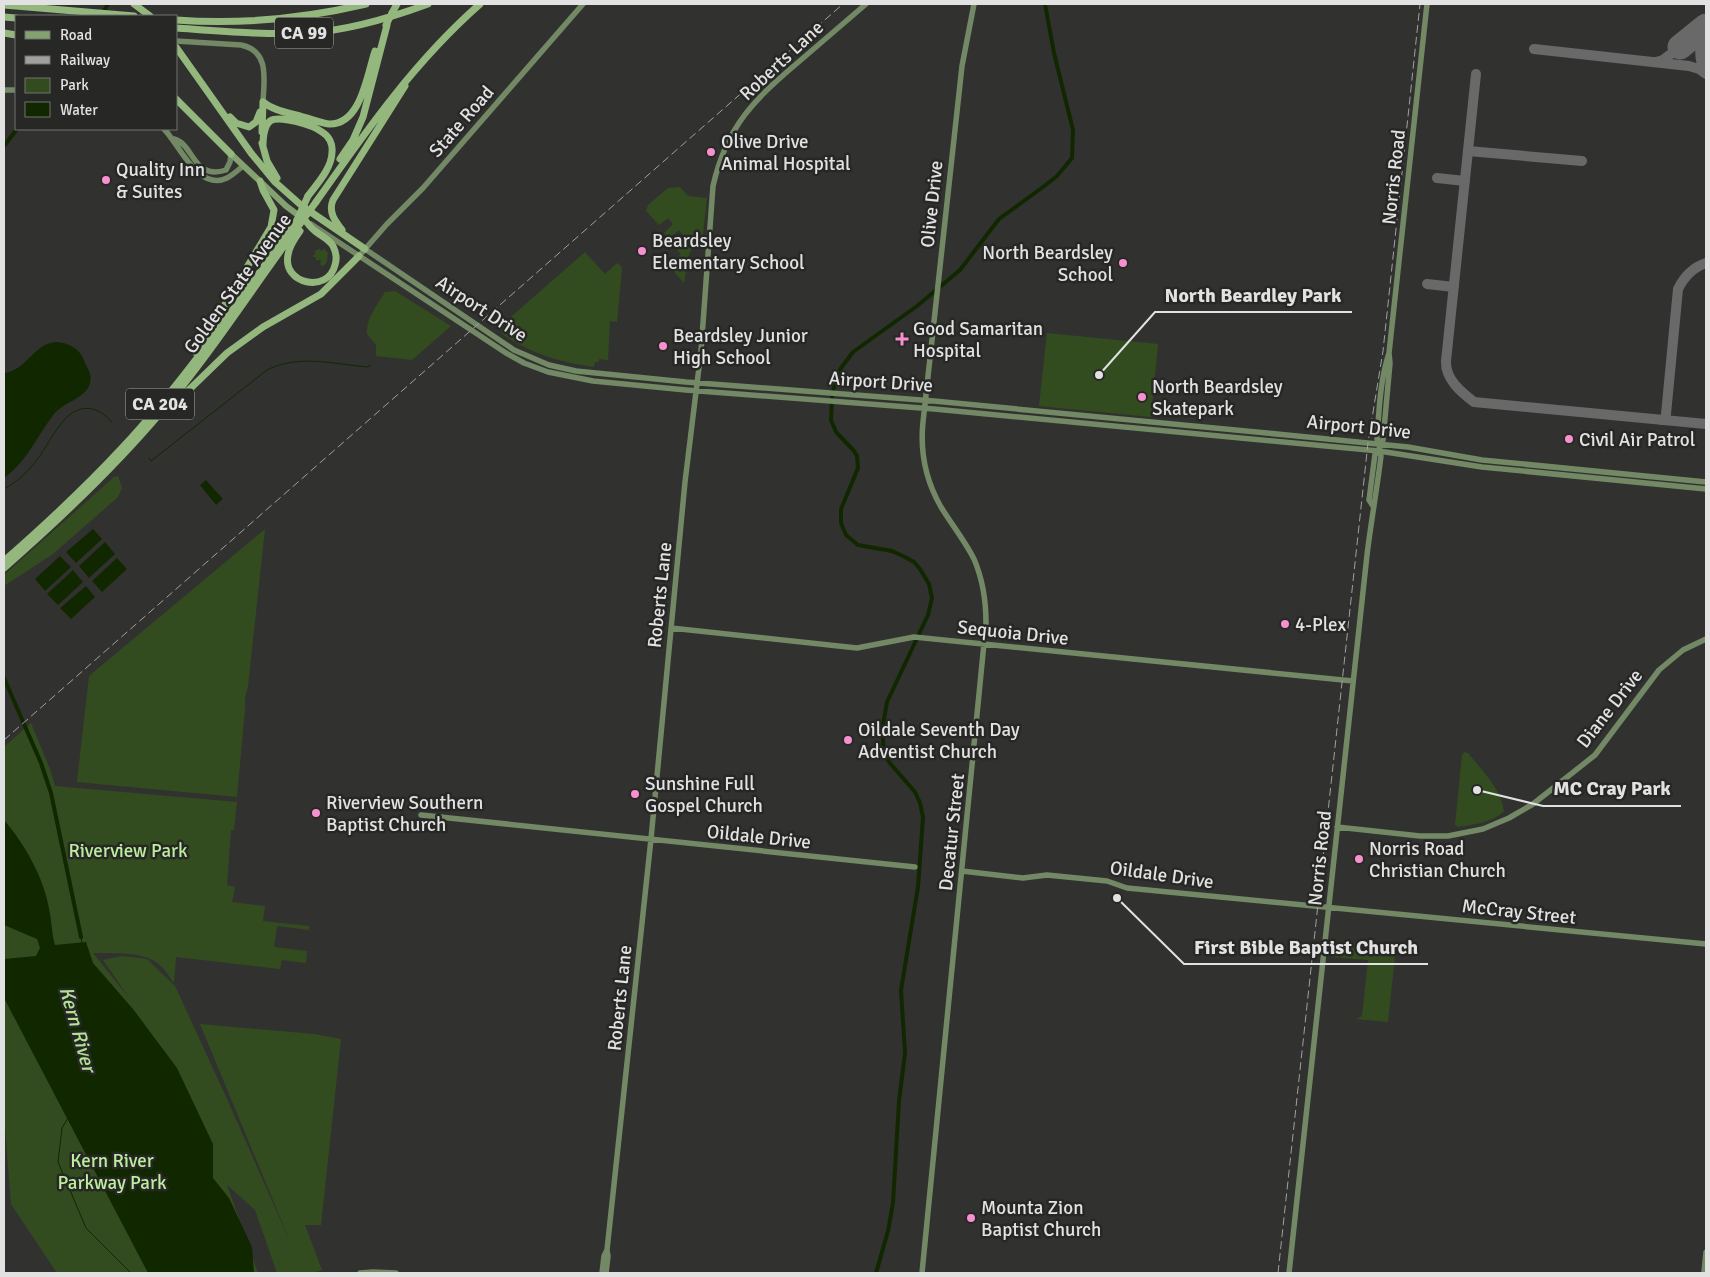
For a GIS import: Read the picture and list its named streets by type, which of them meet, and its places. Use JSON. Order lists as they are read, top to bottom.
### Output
{
  "streets": {
    "highway": [
      "CA 99",
      "Golden State Avenue",
      "Airport Drive",
      "CA 204"
    ],
    "main road": [
      "Roberts Lane",
      "State Road",
      "Norris Road",
      "Olive Drive",
      "Sequoia Drive",
      "Diane Drive",
      "Decatur Street",
      "Oildale Drive",
      "McCray Street"
    ]
  },
  "crossings": [
    ["Roberts Lane", "Airport Drive"],
    ["Roberts Lane", "Sequoia Drive"],
    ["Roberts Lane", "Oildale Drive"],
    ["State Road", "Airport Drive"],
    ["Norris Road", "Airport Drive"],
    ["Norris Road", "Sequoia Drive"],
    ["Norris Road", "Diane Drive"],
    ["Norris Road", "Oildale Drive"],
    ["Norris Road", "McCray Street"],
    ["Olive Drive", "Airport Drive"],
    ["Olive Drive", "Decatur Street"],
    ["Airport Drive", "Decatur Street"],
    ["Sequoia Drive", "Decatur Street"],
    ["Decatur Street", "Oildale Drive"],
    ["Oildale Drive", "McCray Street"]
  ],
  "water": ["Kern River"],
  "parks": ["Riverview Park", "Kern River Parkway Park"],
  "places": {
    "other": [
      "Olive Drive Animal Hospital",
      "Quality Inn & Suites",
      "Beardsley Elementary School",
      "North Beardsley School",
      "Beardsley Junior High School",
      "North Beardley Park",
      "North Beardsley Skatepark",
      "Civil Air Patrol",
      "4-Plex",
      "Oildale Seventh Day Adventist Church",
      "MC Cray Park",
      "Sunshine Full Gospel Church",
      "Riverview Southern Baptist Church",
      "Norris Road Christian Church",
      "First Bible Baptist Church",
      "Mounta Zion Baptist Church"
    ],
    "health": ["Good Samaritan Hospital"]
  },
  "legend": [
    "Road",
    "Railway",
    "Park",
    "Water"
  ]
}
